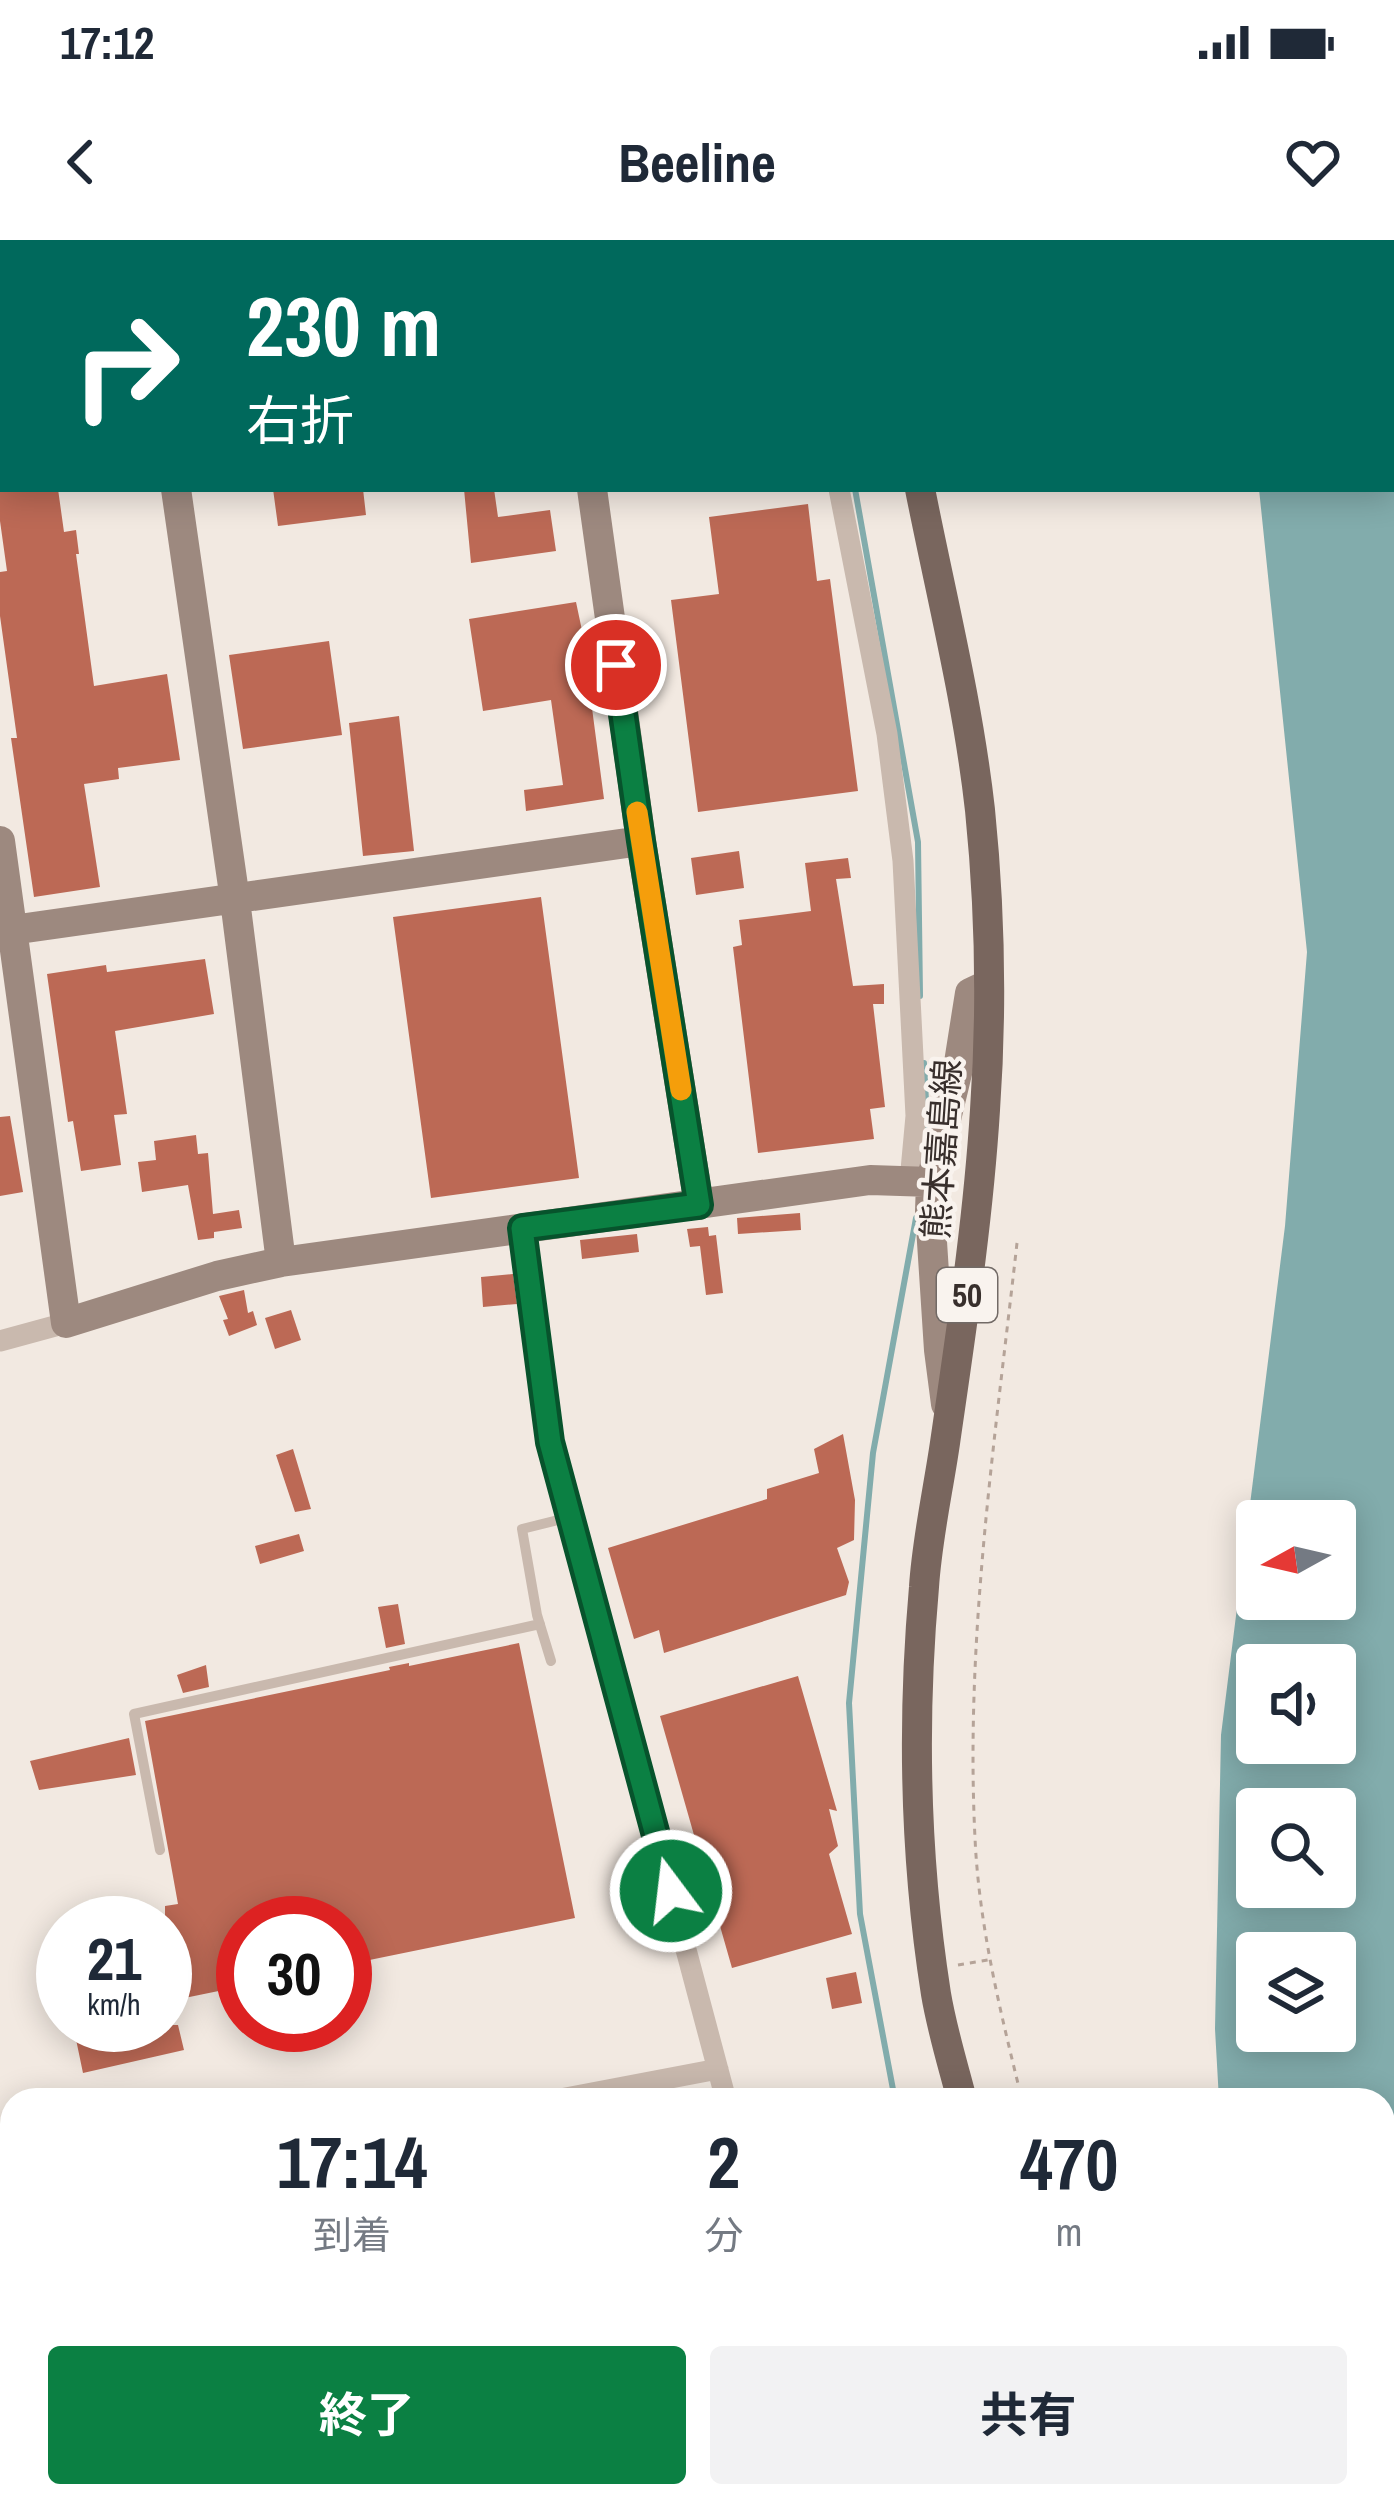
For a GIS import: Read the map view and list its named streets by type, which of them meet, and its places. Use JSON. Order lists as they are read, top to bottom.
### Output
{
  "streets": {
    "main road": ["熊本嘉島線", "50"]
  },
  "north": "left",
  "page": {
    "status": "17:12",
    "header": "Beeline",
    "turn": ["230 m", "右折"],
    "speed": "21 km/h",
    "limit": "30",
    "eta": [
      "17:14",
      "到着",
      "2",
      "分",
      "470",
      "m"
    ],
    "buttons": ["終了", "共有"]
  }
}
